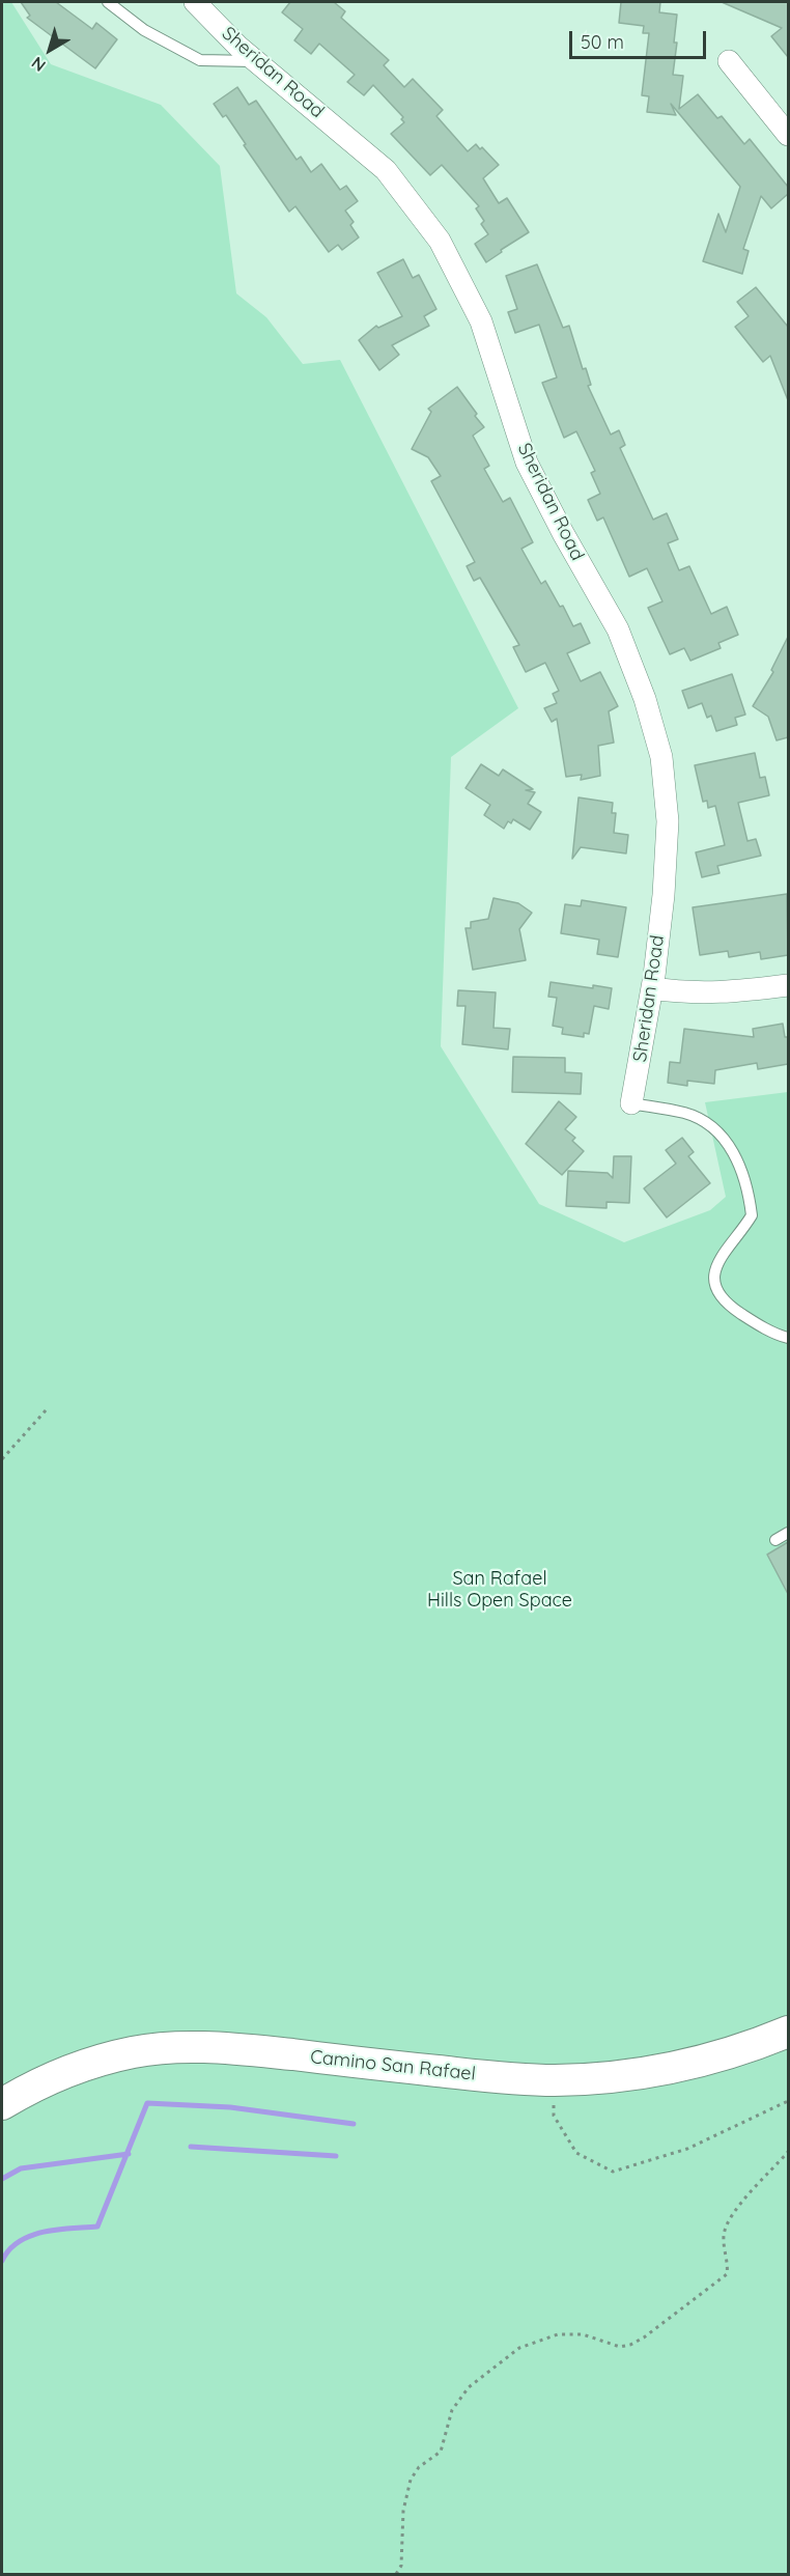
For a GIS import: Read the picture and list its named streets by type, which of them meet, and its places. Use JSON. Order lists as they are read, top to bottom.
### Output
{
  "streets": {
    "street": ["Sheridan Road", "Camino San Rafael"]
  },
  "parks": ["San Rafael Hills Open Space"],
  "scale_bar": "50 m",
  "north": "bottom left"
}
